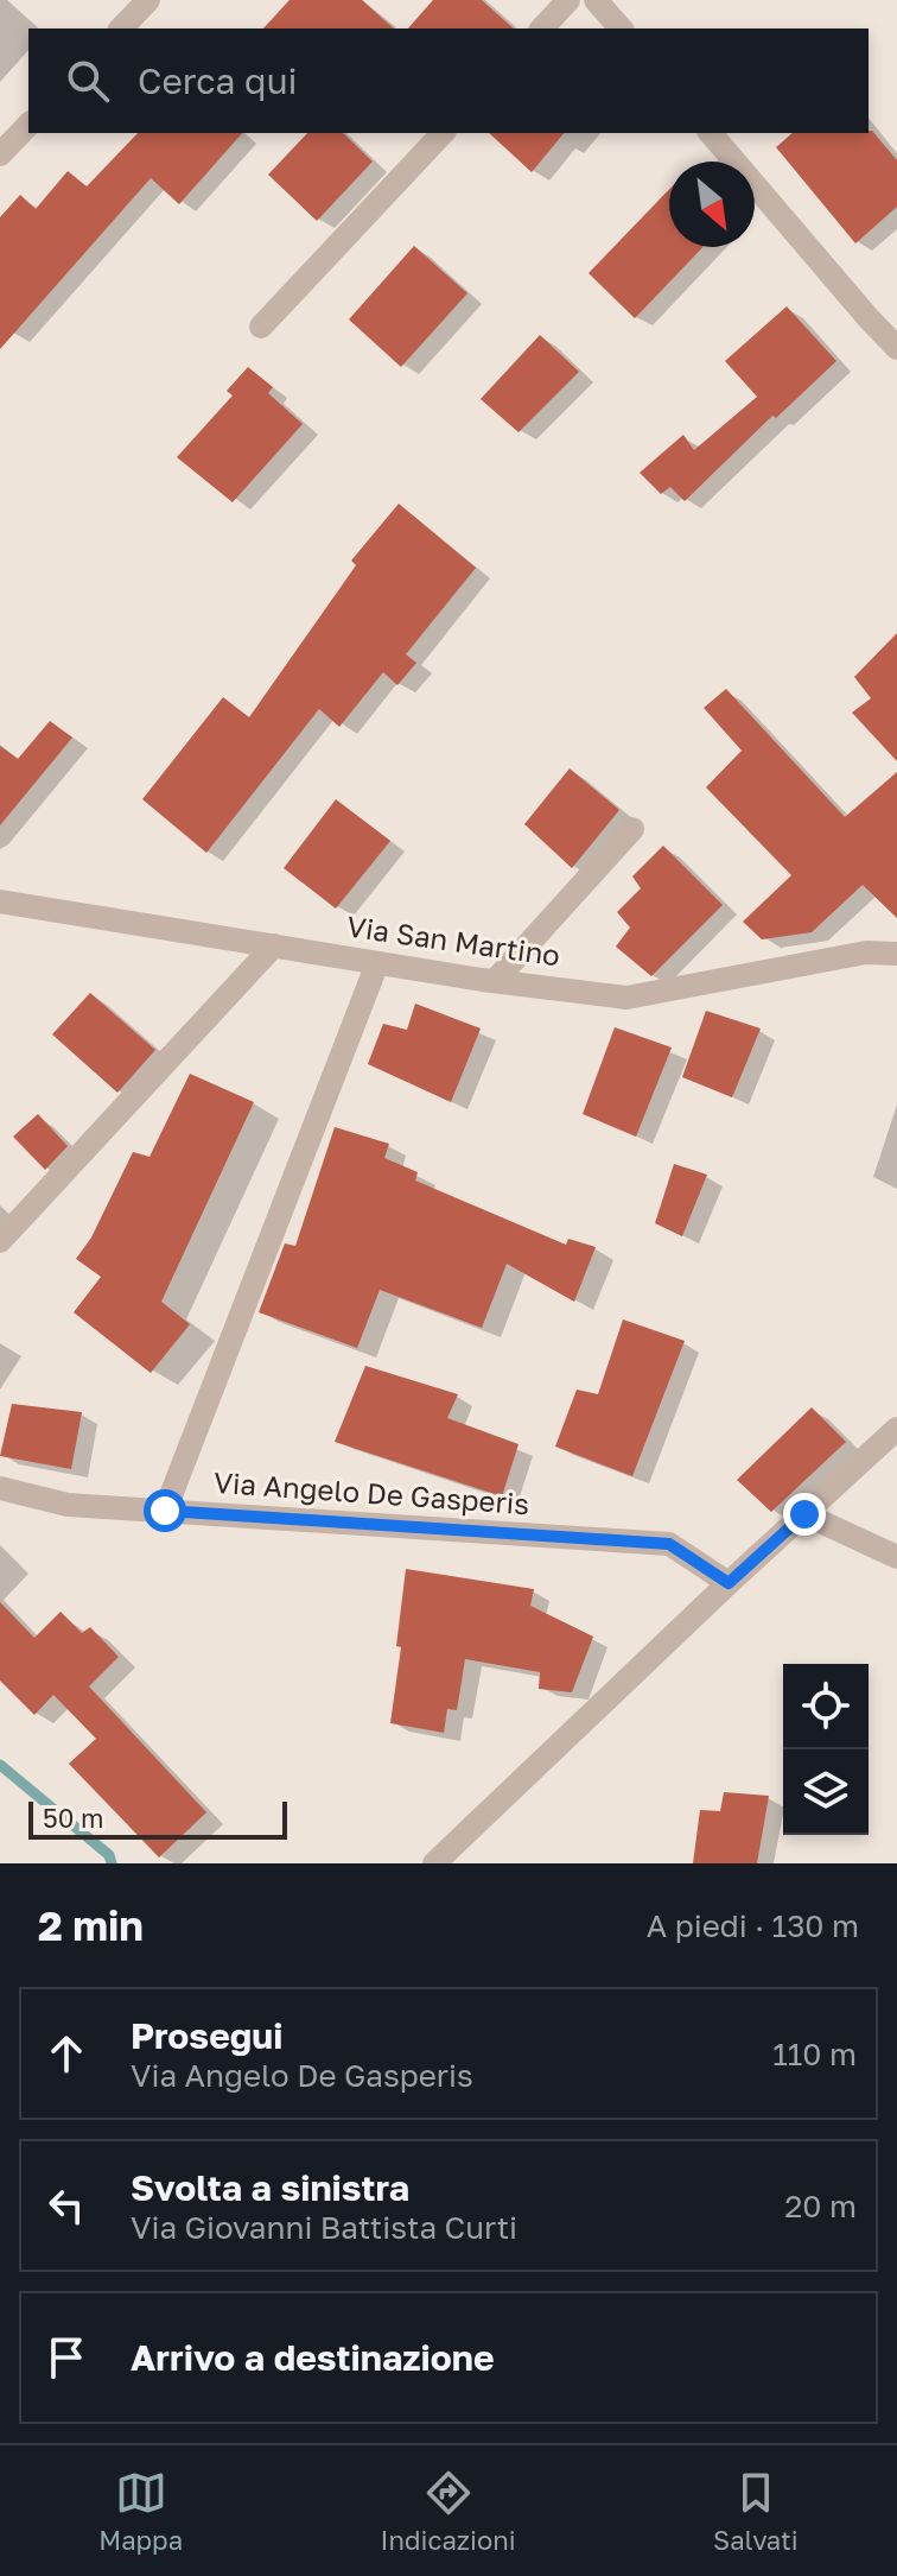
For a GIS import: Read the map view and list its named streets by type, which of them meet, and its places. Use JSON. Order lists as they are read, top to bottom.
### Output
{
  "streets": {
    "street": ["Via San Martino", "Via Angelo De Gasperis"]
  },
  "scale_bar": "50 m",
  "north": "bottom right",
  "page": {
    "search": "Cerca qui",
    "scale": "50 m",
    "heading": ["2 min", "A piedi · 130 m"],
    "list": [
      ["Prosegui", "Via Angelo De Gasperis", "110 m"],
      ["Svolta a sinistra", "Via Giovanni Battista Curti", "20 m"],
      "Arrivo a destinazione"
    ],
    "nav": ["Mappa", "Indicazioni", "Salvati"]
  }
}
